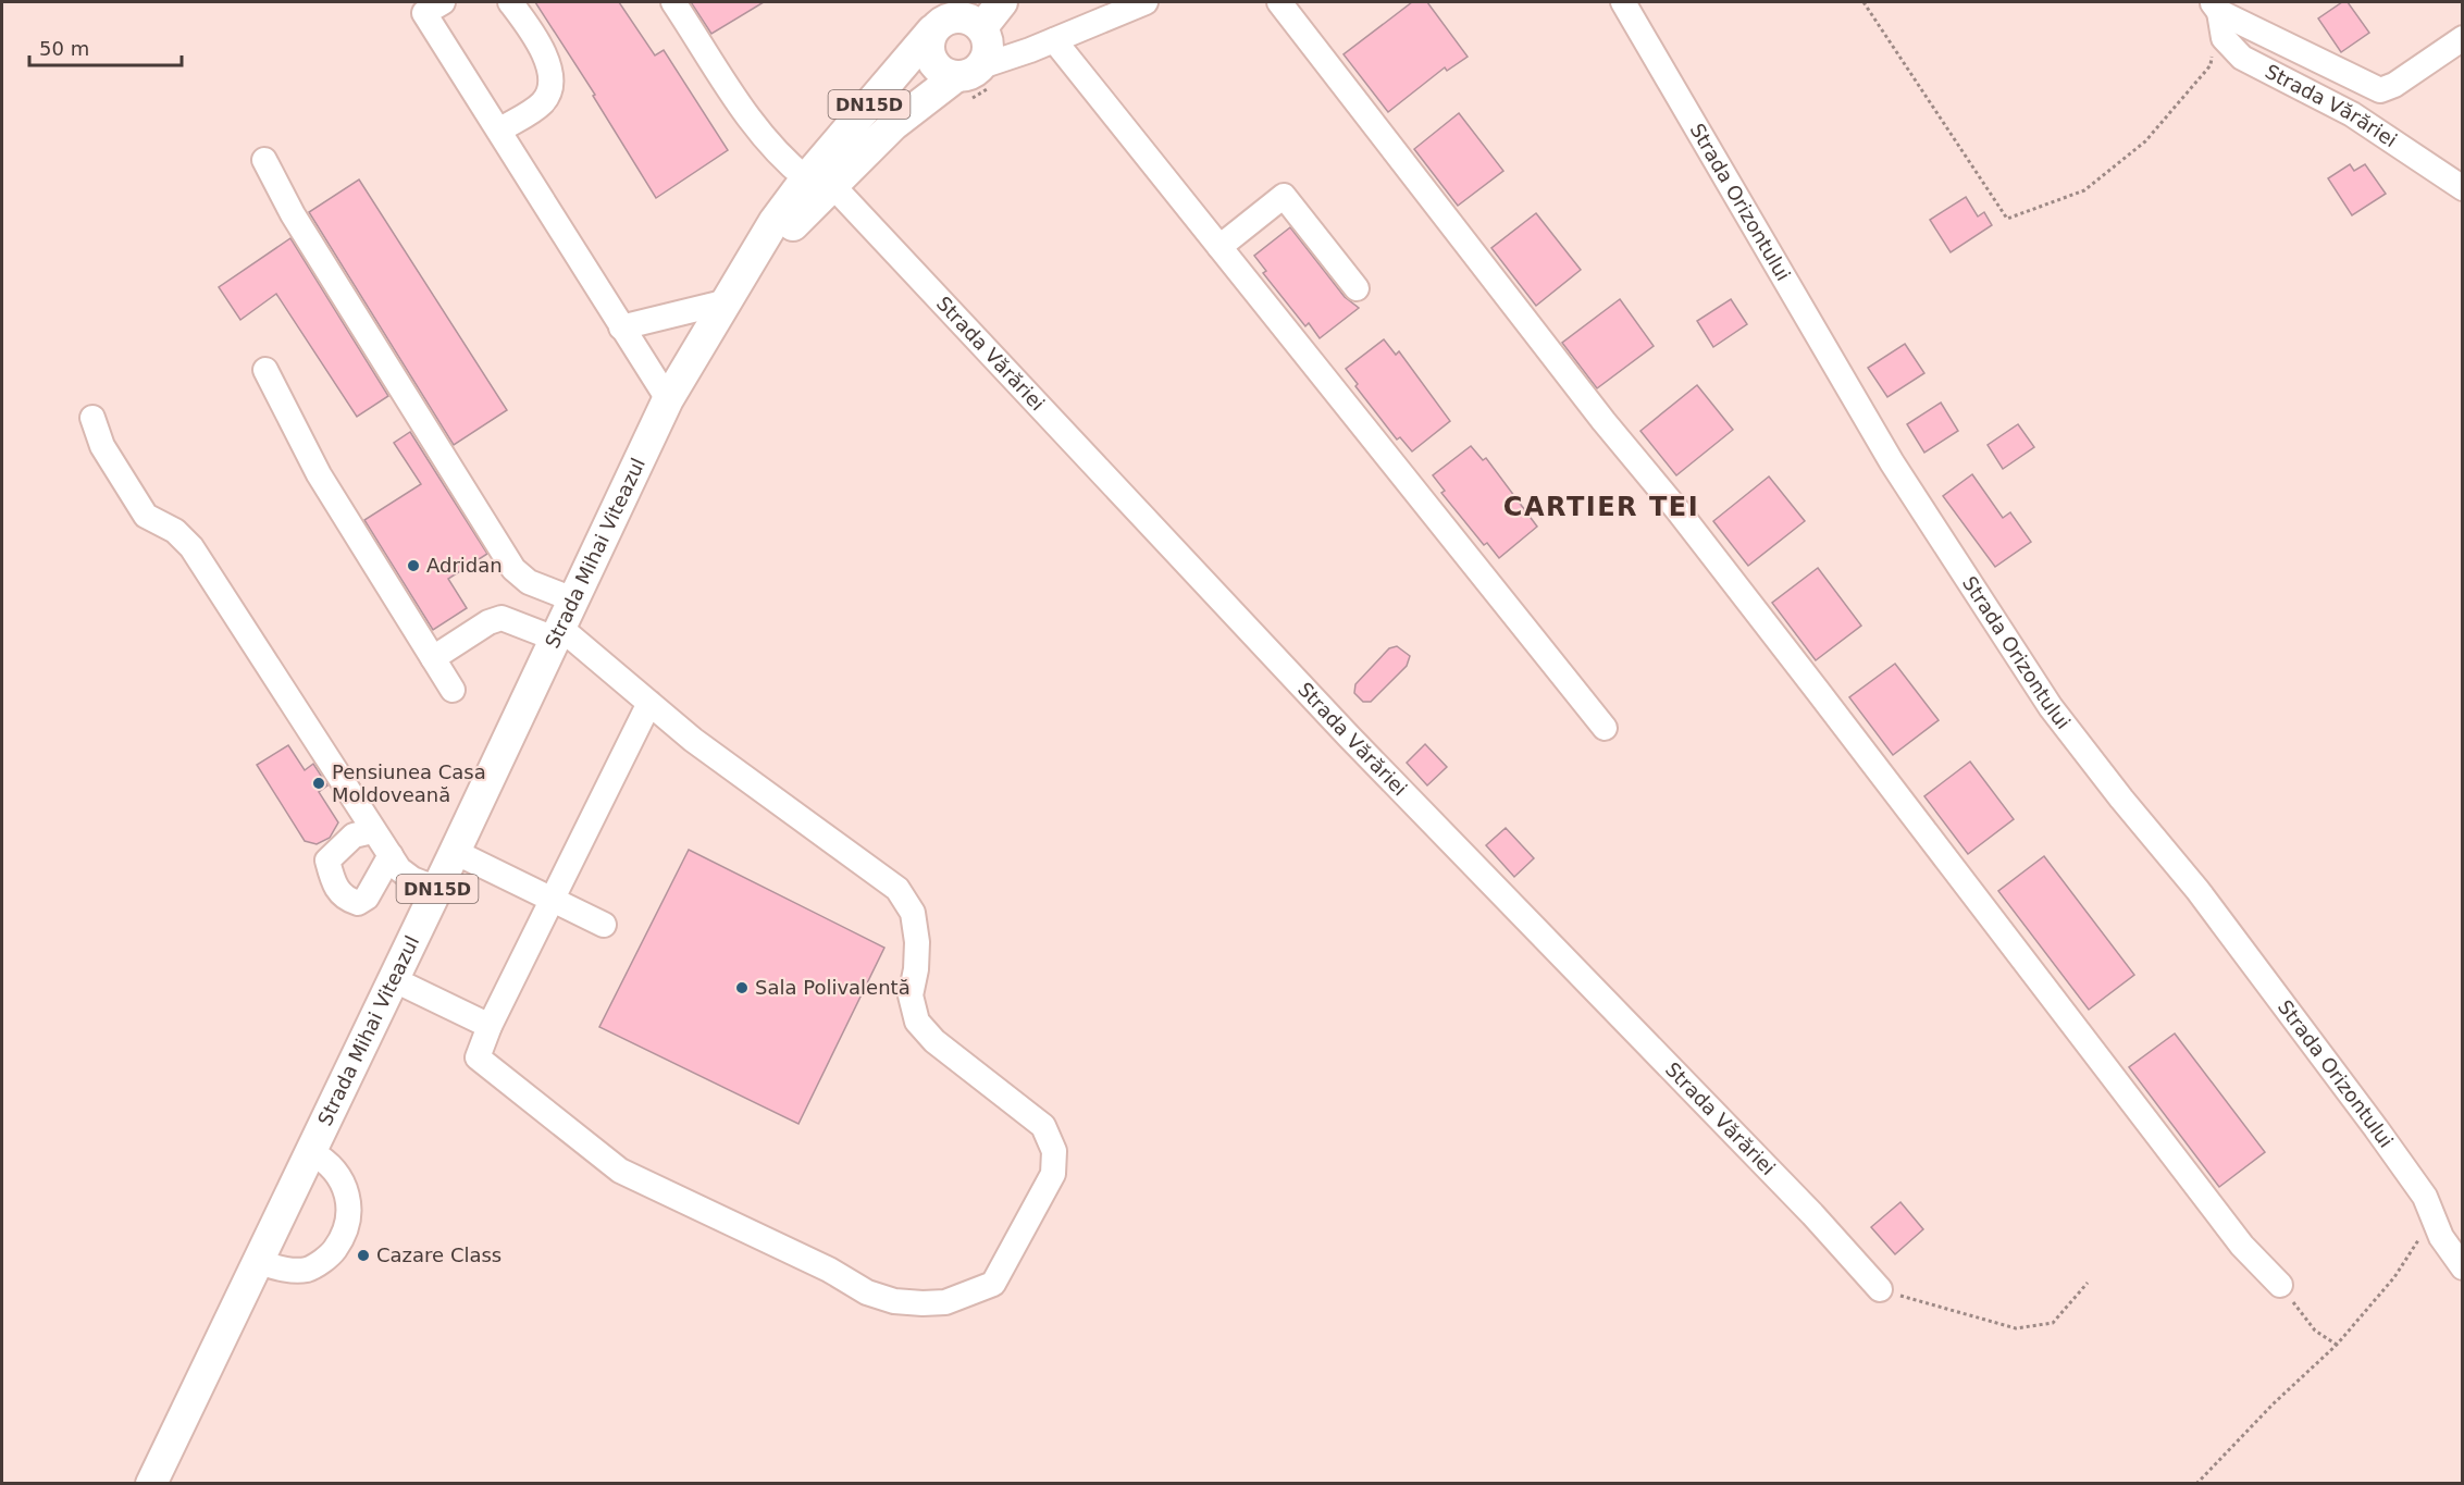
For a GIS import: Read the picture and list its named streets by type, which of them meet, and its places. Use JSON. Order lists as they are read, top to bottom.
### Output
{
  "streets": {
    "main road": ["DN15D", "Strada Mihai Viteazul"],
    "street": ["Strada Vărăriei", "Strada Orizontului"]
  },
  "crossings": [
    ["Strada Vărăriei", "Strada Mihai Viteazul"]
  ],
  "districts": ["CARTIER TEI"],
  "places": [
    "Adridan",
    "Pensiunea Casa Moldoveană",
    "Sala Polivalentă",
    "Cazare Class"
  ],
  "scale_bar": "50 m"
}
